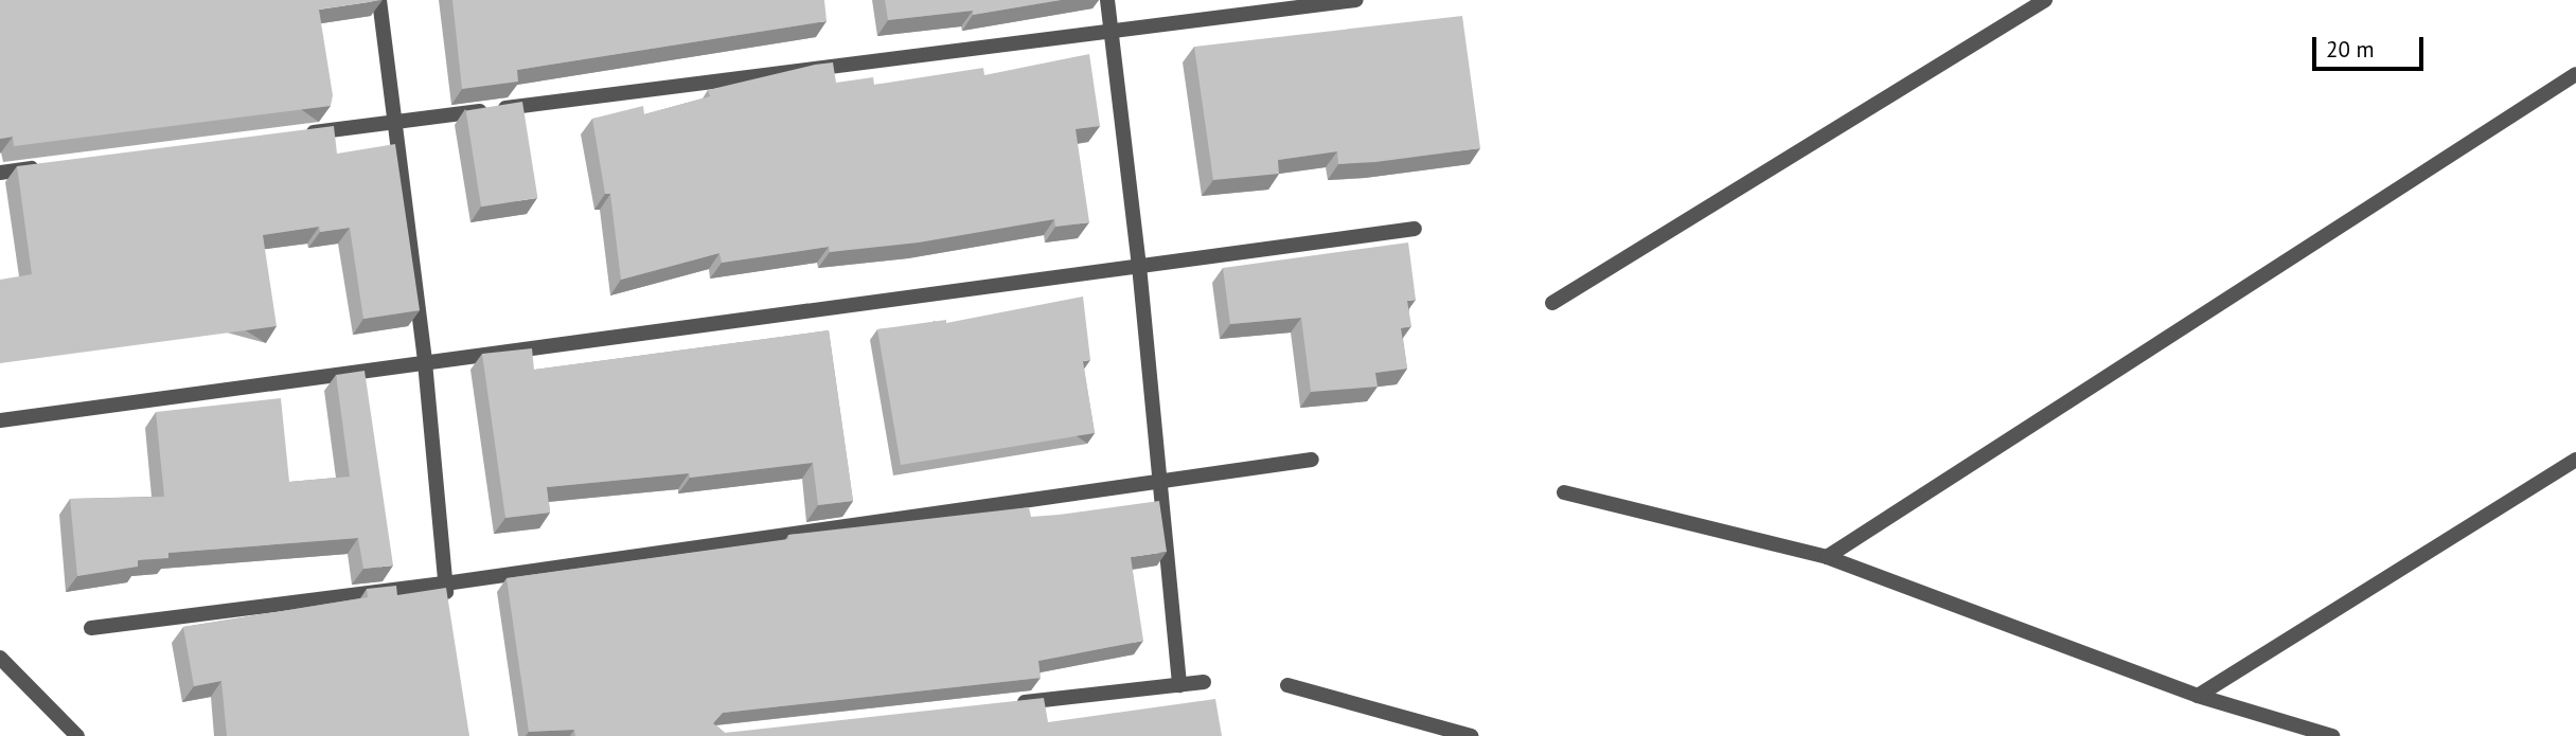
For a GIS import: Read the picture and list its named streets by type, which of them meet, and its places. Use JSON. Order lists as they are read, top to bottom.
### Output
{
  "scale_bar": "20 m"
}
